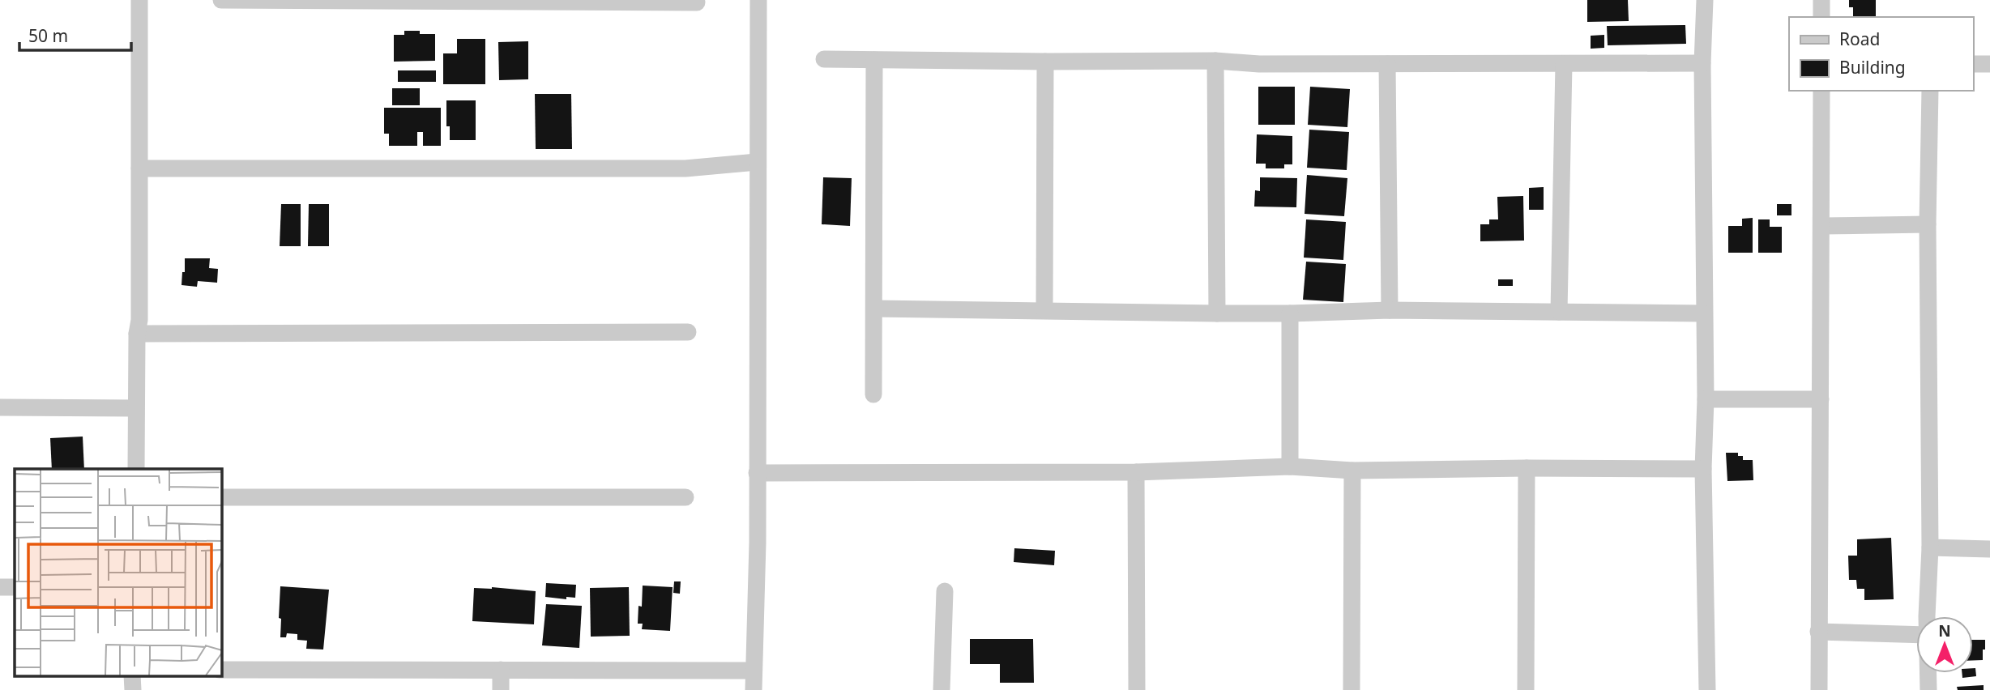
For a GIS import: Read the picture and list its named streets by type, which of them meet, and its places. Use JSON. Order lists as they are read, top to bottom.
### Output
{
  "legend": ["Road", "Building"],
  "scale_bar": "50 m",
  "north": "top"
}
